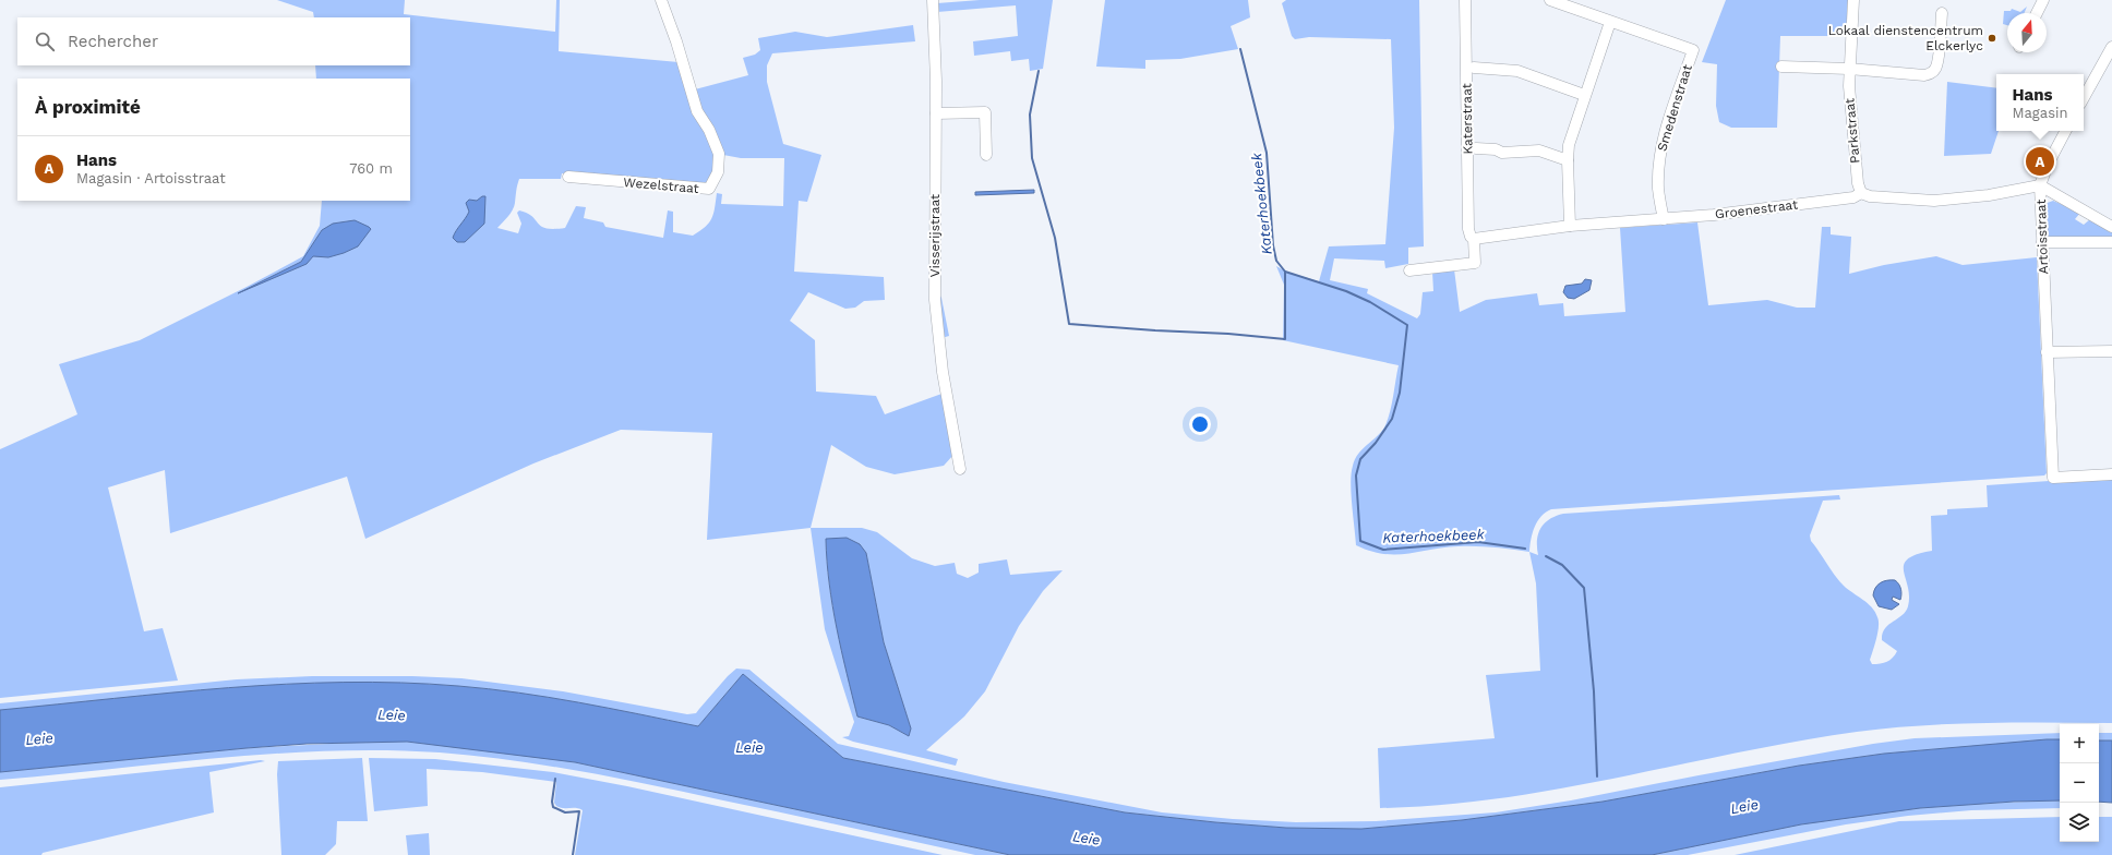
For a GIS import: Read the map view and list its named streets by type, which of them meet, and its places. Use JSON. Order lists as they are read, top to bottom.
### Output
{
  "streets": {
    "street": [
      "Smedenstraat",
      "Katerstraat",
      "Parkstraat",
      "Wezelstraat",
      "Groenestraat",
      "Visserijstraat",
      "Artoisstraat"
    ]
  },
  "crossings": [
    ["Smedenstraat", "Groenestraat"],
    ["Katerstraat", "Groenestraat"],
    ["Parkstraat", "Groenestraat"],
    ["Groenestraat", "Artoisstraat"]
  ],
  "water": ["Katerhoekbeek", "Leie"],
  "places": ["Lokaal dienstencentrum Elckerlyc"],
  "north": "top",
  "page": {
    "search": "Rechercher",
    "popup": ["Hans", "Magasin"],
    "heading": "À proximité",
    "list": [
      {
        "mark": "A",
        "name": "Hans",
        "note": "Magasin · Artoisstraat",
        "value": "760 m"
      }
    ],
    "pins": "A",
    "map_buttons": ["+", "−"]
  }
}
